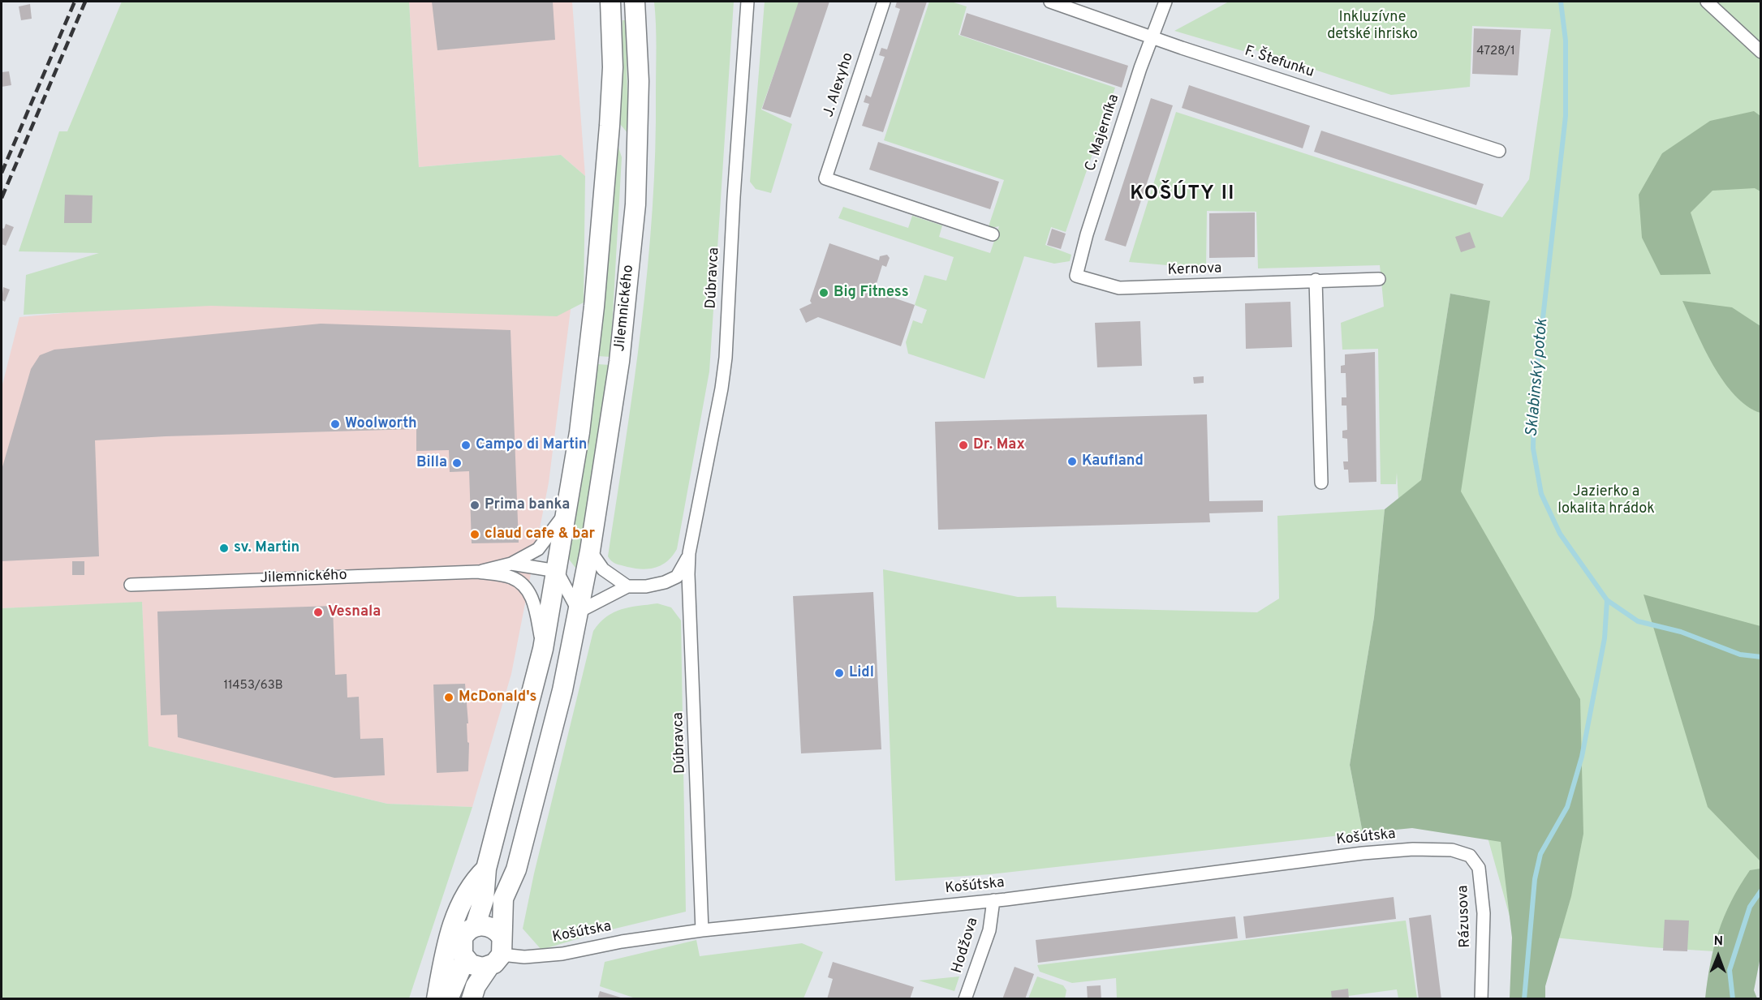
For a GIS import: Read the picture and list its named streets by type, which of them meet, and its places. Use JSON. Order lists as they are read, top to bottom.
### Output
{
  "streets": {
    "main road": ["Jilemnického"],
    "street": [
      "F. Štefunku",
      "J. Alexyho",
      "C. Majerníka",
      "Kernova",
      "Dúbravca",
      "Košútska",
      "Rázusova",
      "Hodžova"
    ]
  },
  "crossings": [
    ["F. Štefunku", "C. Majerníka"],
    ["C. Majerníka", "Kernova"],
    ["Dúbravca", "Jilemnického"],
    ["Dúbravca", "Košútska"],
    ["Jilemnického", "Košútska"],
    ["Košútska", "Rázusova"],
    ["Košútska", "Hodžova"]
  ],
  "districts": ["KOŠÚTY II"],
  "water": ["Sklabinský potok"],
  "parks": ["Inkluzívne detské ihrisko", "Jazierko a lokalita hrádok"],
  "places": [
    "Big Fitness",
    "Woolworth",
    "Campo di Martin",
    "Dr. Max",
    "Kaufland",
    "Billa",
    "Prima banka",
    "claud cafe & bar",
    "sv. Martin",
    "Vesnala",
    "Lidl",
    "McDonald's"
  ],
  "house_numbers": ["4728/1", "11453/63B"],
  "north": "top"
}
